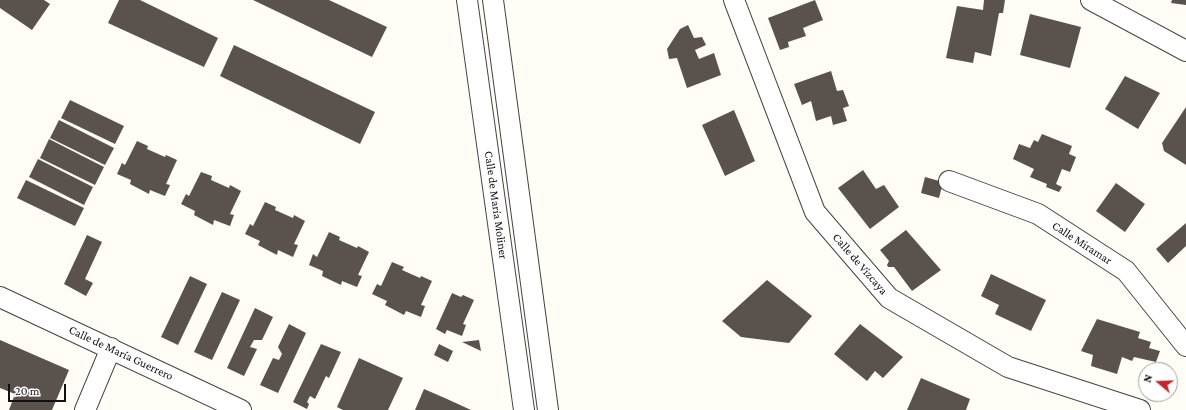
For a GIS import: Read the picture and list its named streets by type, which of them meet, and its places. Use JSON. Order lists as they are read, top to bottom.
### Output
{
  "streets": {
    "street": [
      "Calle de María Moliner",
      "Calle Miramar",
      "Calle de Vizcaya",
      "Calle de María Guerrero"
    ]
  },
  "scale_bar": "20 m",
  "north": "left"
}
